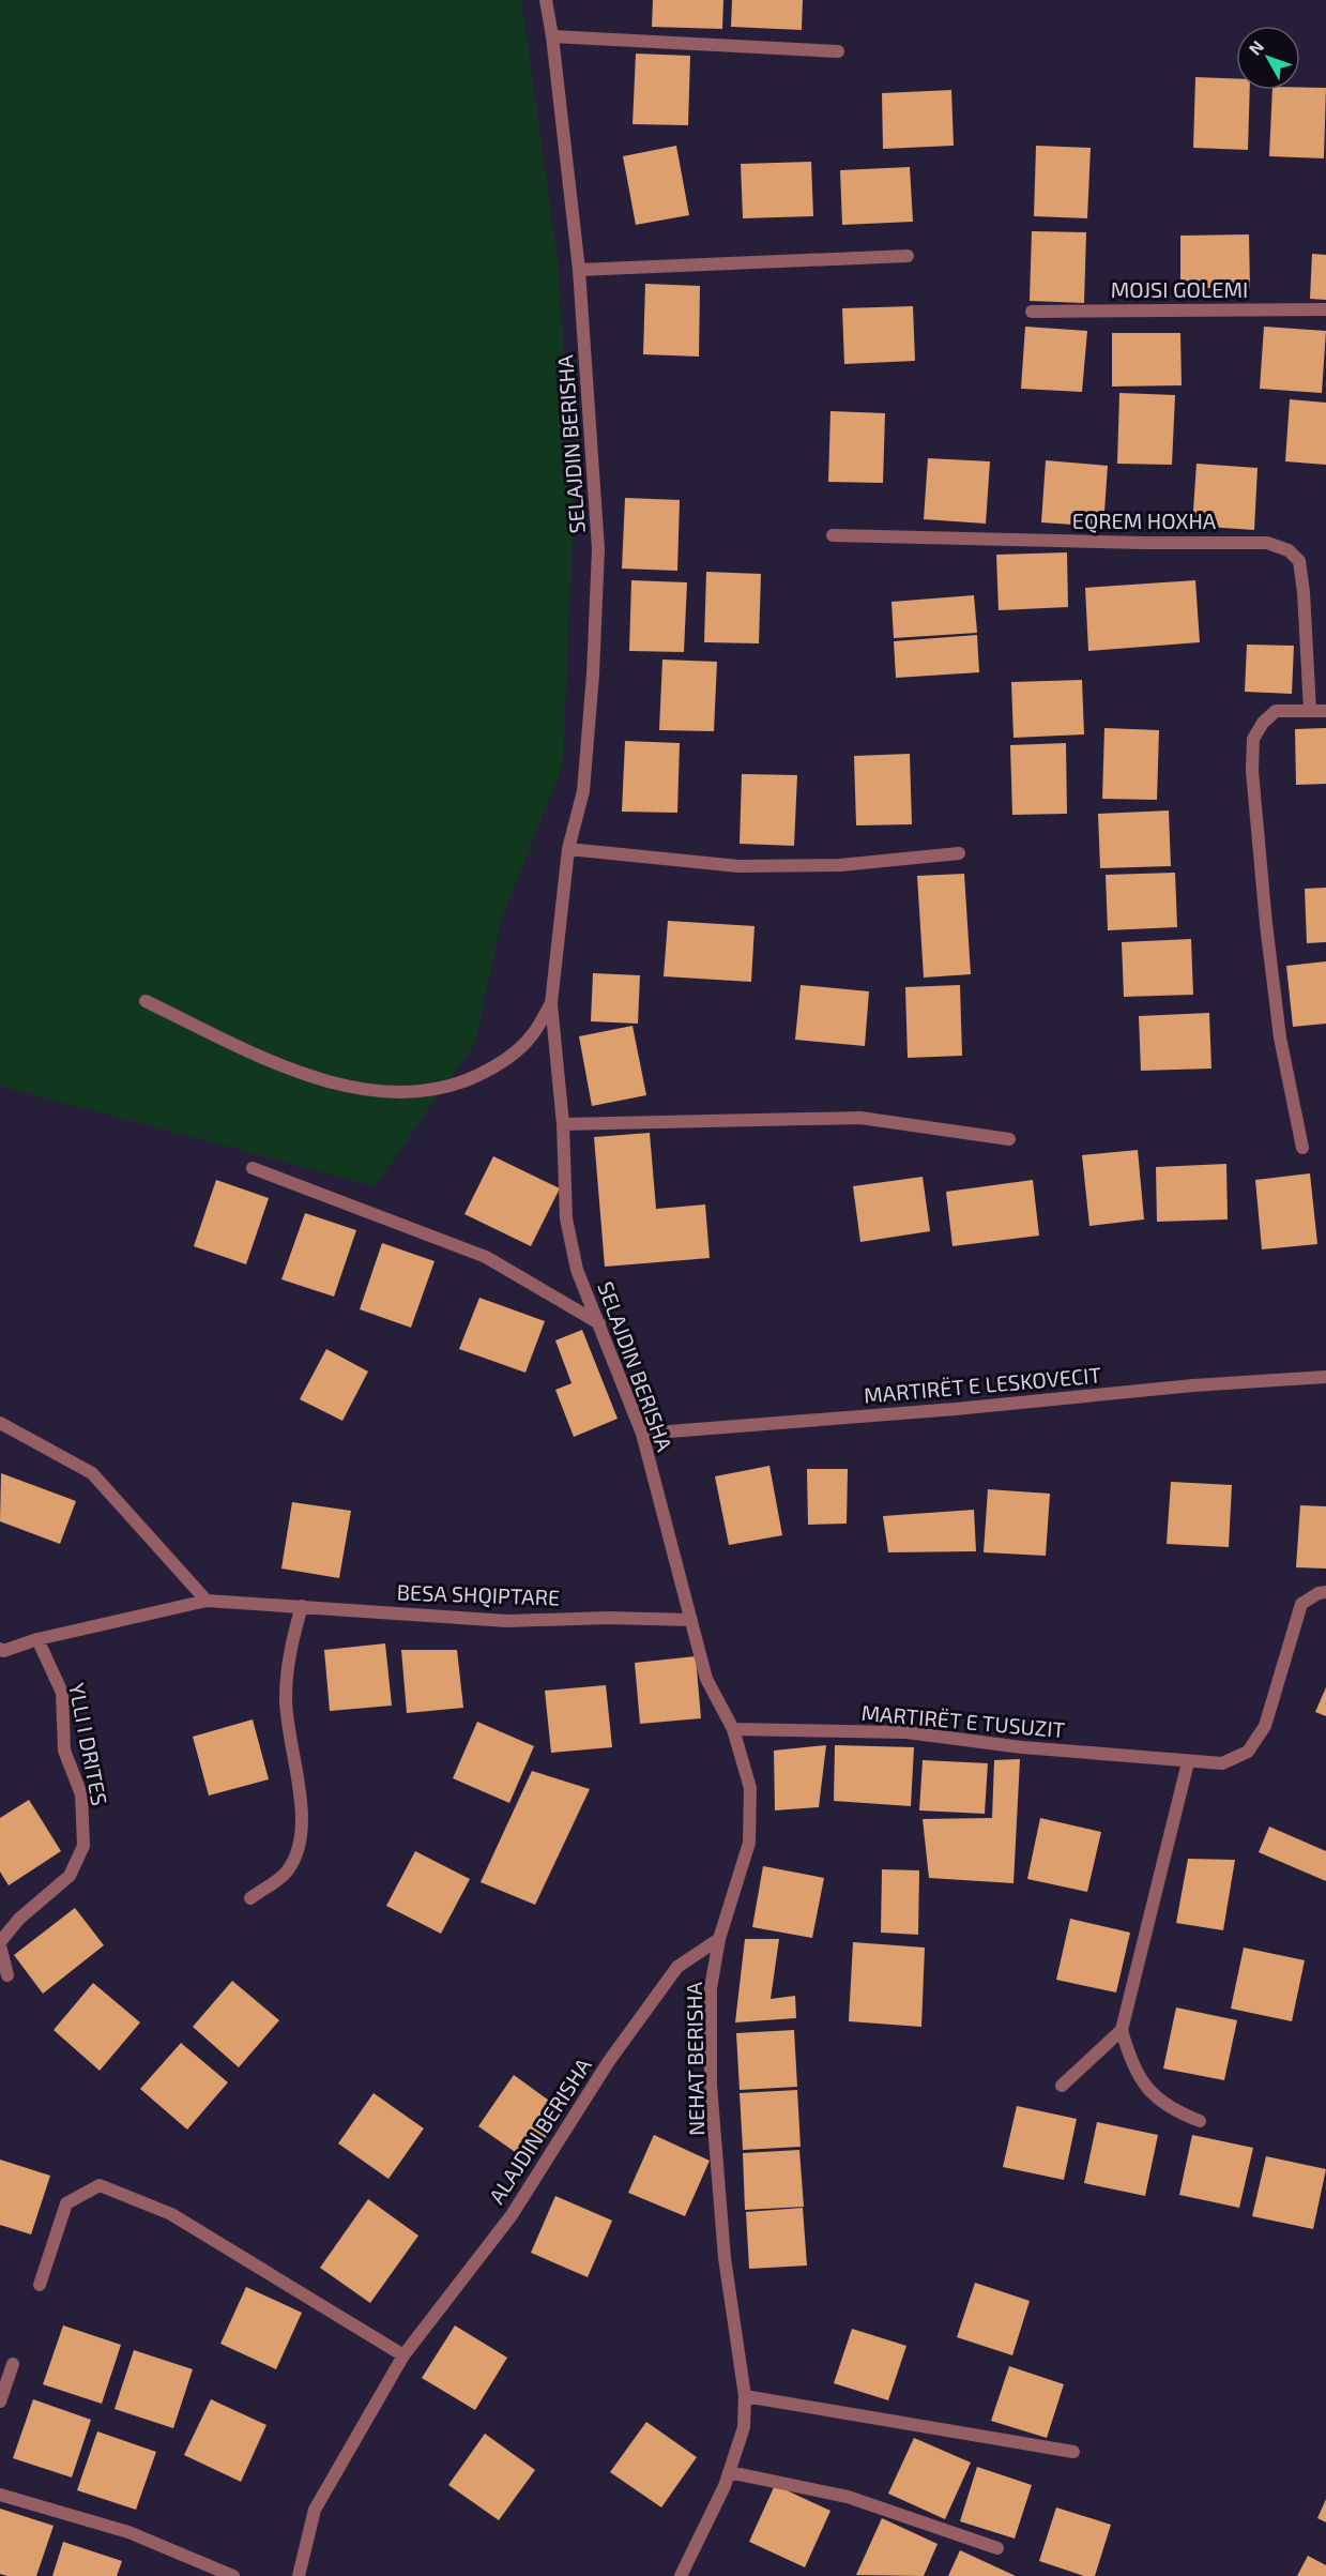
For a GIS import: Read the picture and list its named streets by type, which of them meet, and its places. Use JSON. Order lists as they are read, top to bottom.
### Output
{
  "streets": {
    "street": [
      "MOJSI GOLEMI",
      "SELAJDIN BERISHA",
      "EQREM HOXHA",
      "MARTIRËT E LESKOVECIT",
      "BESA SHQIPTARE",
      "MARTIRËT E TUSUZIT",
      "YLLI I DRITES",
      "NEHAT BERISHA",
      "ALAJDIN BERISHA"
    ]
  },
  "crossings": [
    ["SELAJDIN BERISHA", "MARTIRËT E LESKOVECIT"],
    ["SELAJDIN BERISHA", "BESA SHQIPTARE"],
    ["SELAJDIN BERISHA", "NEHAT BERISHA"],
    ["BESA SHQIPTARE", "YLLI I DRITES"],
    ["BESA SHQIPTARE", "NEHAT BERISHA"],
    ["MARTIRËT E TUSUZIT", "NEHAT BERISHA"],
    ["NEHAT BERISHA", "ALAJDIN BERISHA"]
  ],
  "north": "top left"
}
